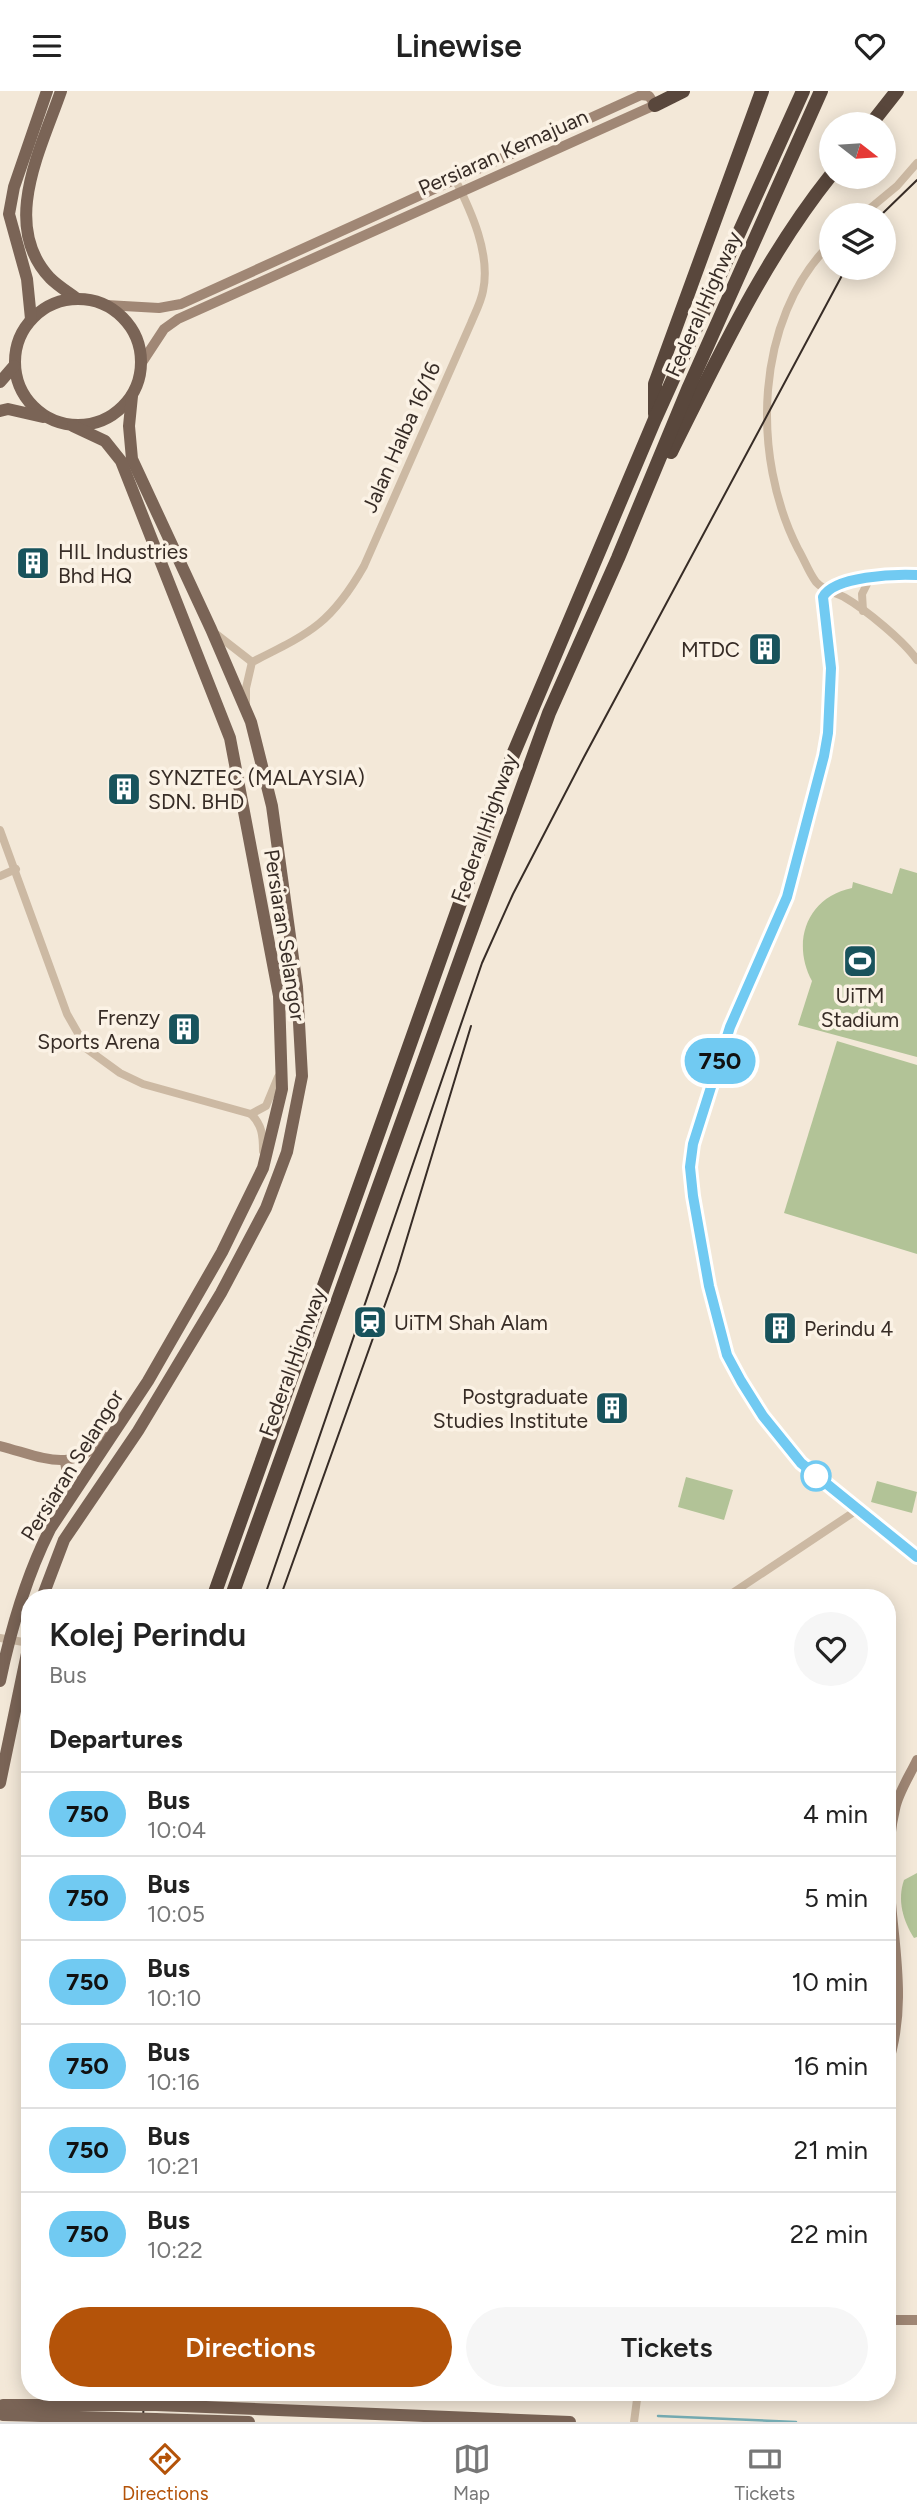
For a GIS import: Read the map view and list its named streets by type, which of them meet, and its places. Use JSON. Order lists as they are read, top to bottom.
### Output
{
  "streets": {
    "highway": ["Federal Highway"],
    "main road": ["Persiaran Selangor"],
    "street": ["Persiaran Kemajuan", "Jalan Halba 16/16"]
  },
  "crossings": [
    ["Persiaran Kemajuan", "Jalan Halba 16/16"],
    ["Persiaran Kemajuan", "Persiaran Selangor"]
  ],
  "places": {
    "building": [
      "HIL Industries Bhd HQ",
      "MTDC",
      "SYNZTEC (MALAYSIA) SDN. BHD",
      "Frenzy Sports Arena",
      "Perindu 4",
      "Postgraduate Studies Institute"
    ],
    "sports": ["UiTM Stadium"],
    "station": ["UiTM Shah Alam"]
  },
  "lines": ["bus line 750"],
  "north": "right",
  "page": {
    "header": "Linewise",
    "on_map": "750",
    "heading": [
      ["Kolej Perindu", "Bus"],
      "Departures"
    ],
    "list": [
      {
        "mark": "750",
        "name": "Bus",
        "note": "10:04",
        "value": "4 min"
      },
      {
        "mark": "750",
        "name": "Bus",
        "note": "10:05",
        "value": "5 min"
      },
      {
        "mark": "750",
        "name": "Bus",
        "note": "10:10",
        "value": "10 min"
      },
      {
        "mark": "750",
        "name": "Bus",
        "note": "10:16",
        "value": "16 min"
      },
      {
        "mark": "750",
        "name": "Bus",
        "note": "10:21",
        "value": "21 min"
      },
      {
        "mark": "750",
        "name": "Bus",
        "note": "10:22",
        "value": "22 min"
      }
    ],
    "buttons": ["Directions", "Tickets"],
    "tabs": ["Directions", "Map", "Tickets"]
  }
}
